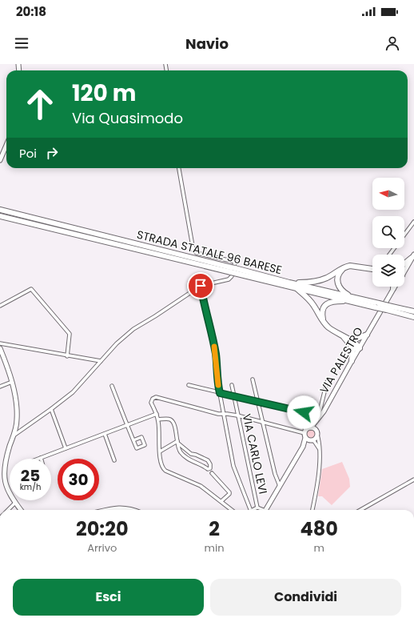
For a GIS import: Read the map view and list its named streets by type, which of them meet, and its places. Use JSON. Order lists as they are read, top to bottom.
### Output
{
  "streets": {
    "highway": ["STRADA STATALE 96 BARESE"],
    "main road": ["VIA PALESTRO"],
    "street": ["VIA CARLO LEVI"]
  },
  "north": "left",
  "page": {
    "status": "20:18",
    "header": "Navio",
    "turn": ["120 m", "Via Quasimodo"],
    "then": "Poi",
    "speed": "25 km/h",
    "limit": "30",
    "eta": [
      "20:20",
      "Arrivo",
      "2",
      "min",
      "480",
      "m"
    ],
    "buttons": ["Esci", "Condividi"]
  }
}
